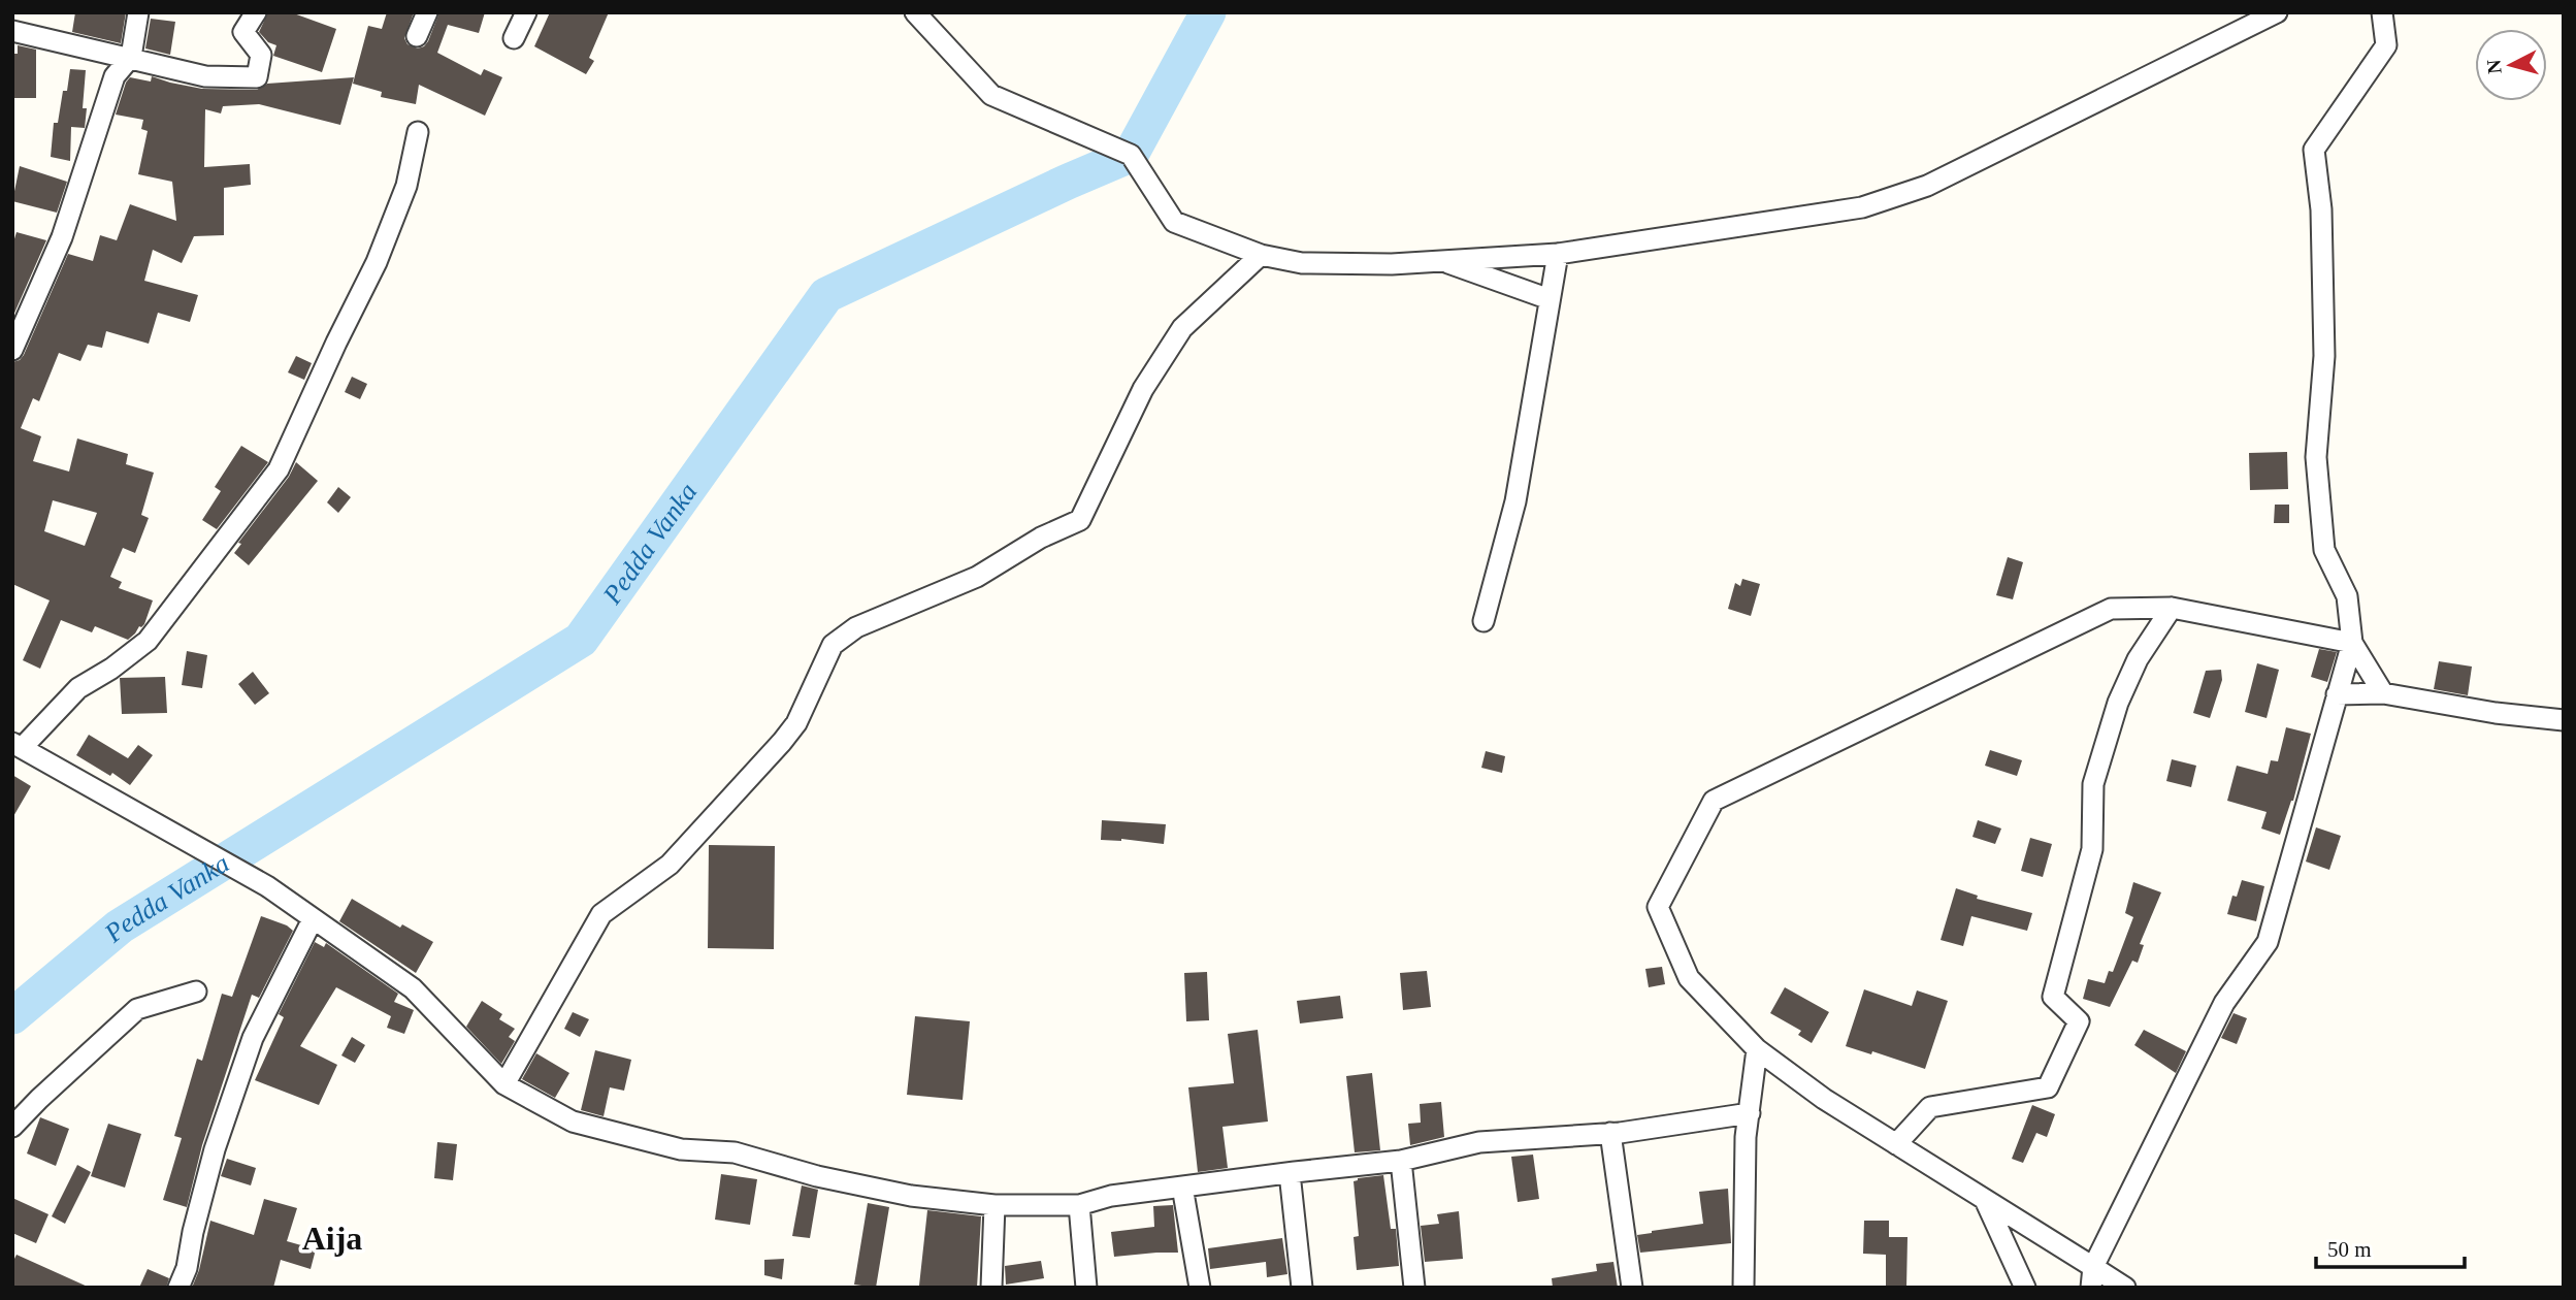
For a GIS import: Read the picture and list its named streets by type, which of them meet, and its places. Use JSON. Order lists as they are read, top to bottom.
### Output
{
  "districts": ["Aija"],
  "water": ["Pedda Vanka"],
  "scale_bar": "50 m",
  "north": "left"
}
